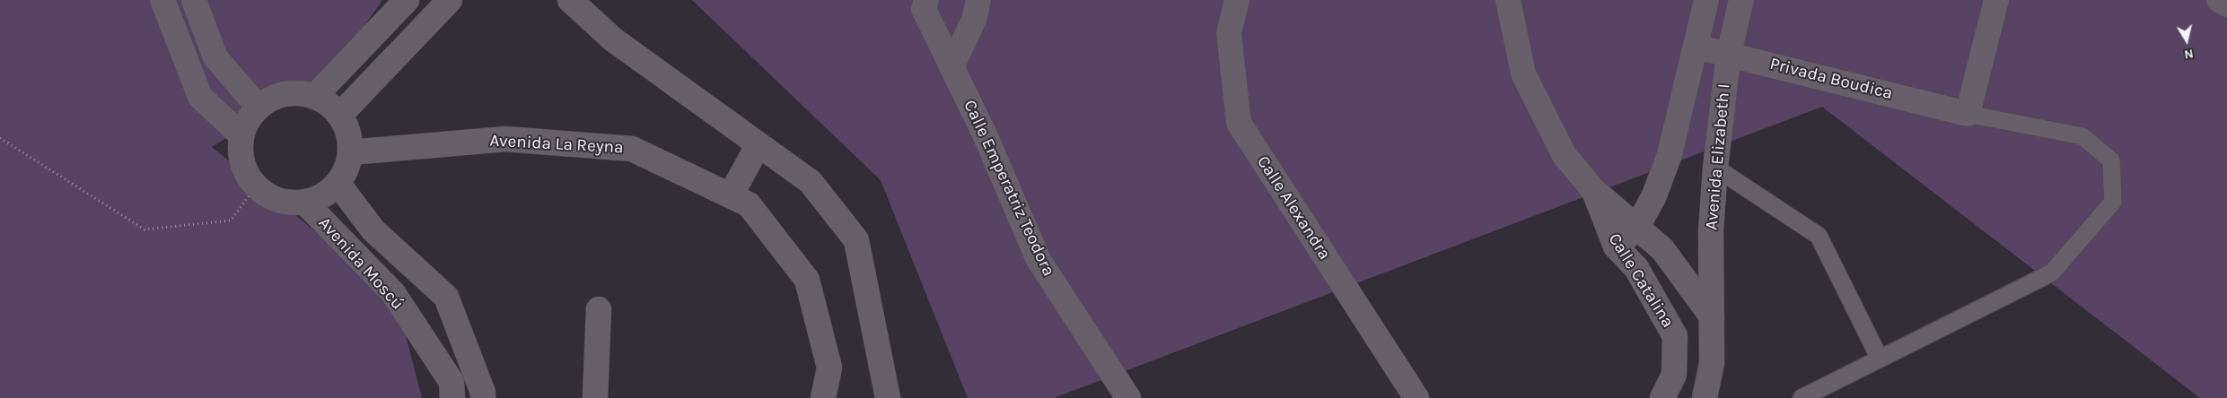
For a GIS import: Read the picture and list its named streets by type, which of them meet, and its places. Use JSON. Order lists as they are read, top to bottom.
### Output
{
  "streets": {
    "street": [
      "Privada Boudica",
      "Avenida La Reyna",
      "Avenida Elizabeth I",
      "Calle Emperatriz Teodora",
      "Calle Alexandra",
      "Avenida Moscú",
      "Calle Catalina"
    ]
  },
  "crossings": [
    ["Privada Boudica", "Avenida Elizabeth I"],
    ["Avenida La Reyna", "Avenida Moscú"],
    ["Avenida Elizabeth I", "Calle Catalina"]
  ],
  "north": "bottom"
}
